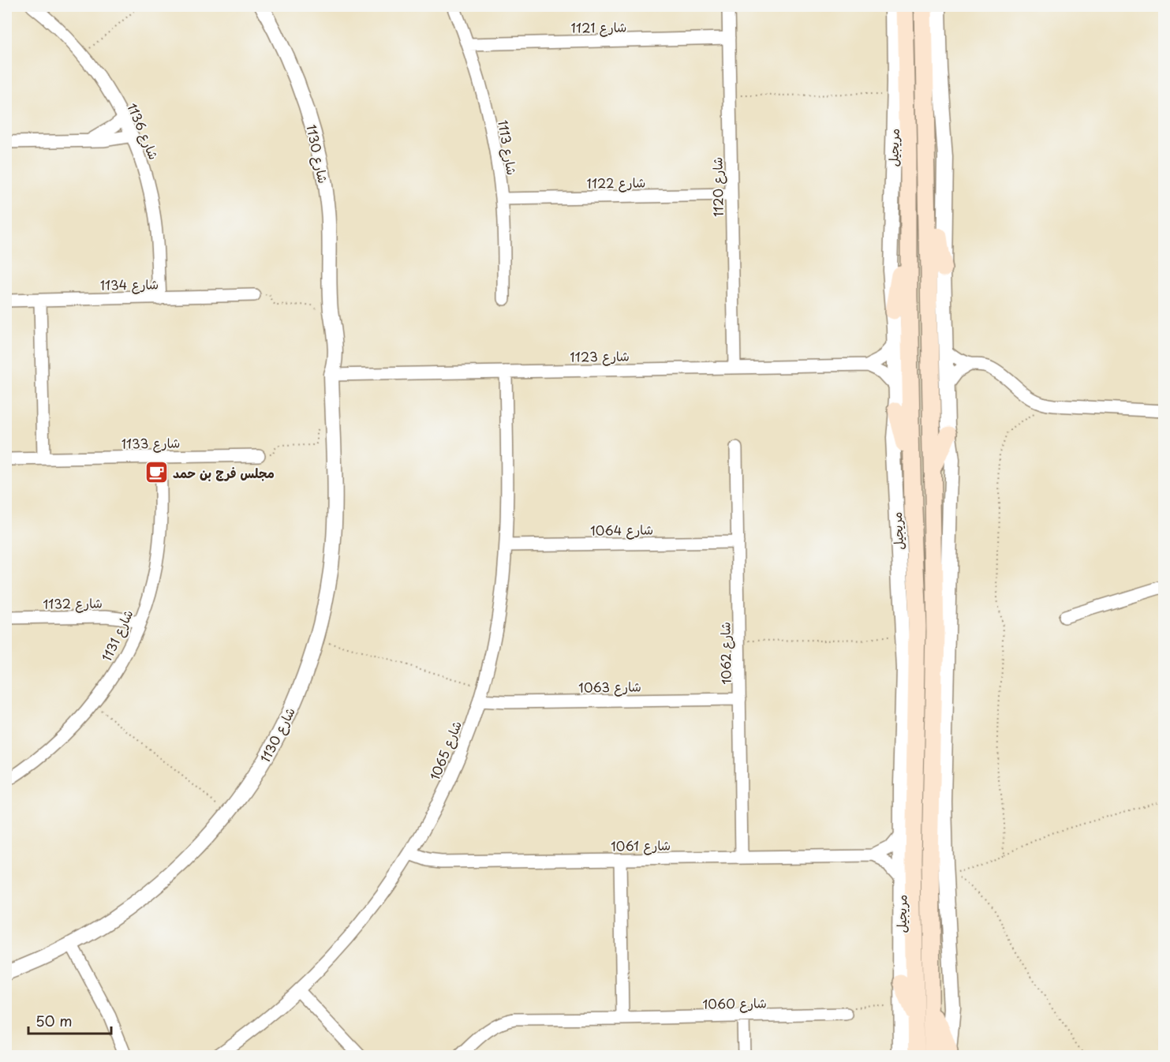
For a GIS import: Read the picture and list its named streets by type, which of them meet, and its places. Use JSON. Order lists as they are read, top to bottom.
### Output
{
  "streets": {
    "main road": ["مريجيل"],
    "street": [
      "شارع 1121",
      "شارع 1136",
      "شارع 1113",
      "شارع 1130",
      "شارع 1122",
      "شارع 1120",
      "شارع 1134",
      "شارع 1123",
      "شارع 1133",
      "شارع 1064",
      "شارع 1132",
      "شارع 1131",
      "شارع 1062",
      "شارع 1063",
      "شارع 1065",
      "شارع 1061",
      "شارع 1060"
    ]
  },
  "crossings": [
    ["شارع 1121", "شارع 1113"],
    ["شارع 1121", "شارع 1120"],
    ["شارع 1136", "شارع 1134"],
    ["شارع 1113", "شارع 1122"],
    ["شارع 1130", "شارع 1123"],
    ["شارع 1122", "شارع 1120"],
    ["شارع 1120", "شارع 1123"],
    ["شارع 1123", "شارع 1065"],
    ["شارع 1133", "شارع 1131"],
    ["شارع 1064", "شارع 1062"],
    ["شارع 1064", "شارع 1065"],
    ["شارع 1132", "شارع 1131"],
    ["شارع 1062", "شارع 1063"],
    ["شارع 1062", "شارع 1061"],
    ["شارع 1063", "شارع 1065"],
    ["شارع 1065", "شارع 1061"]
  ],
  "places": {
    "cafe": ["مجلس فرج بن حمد"]
  },
  "scale_bar": "50 m"
}
